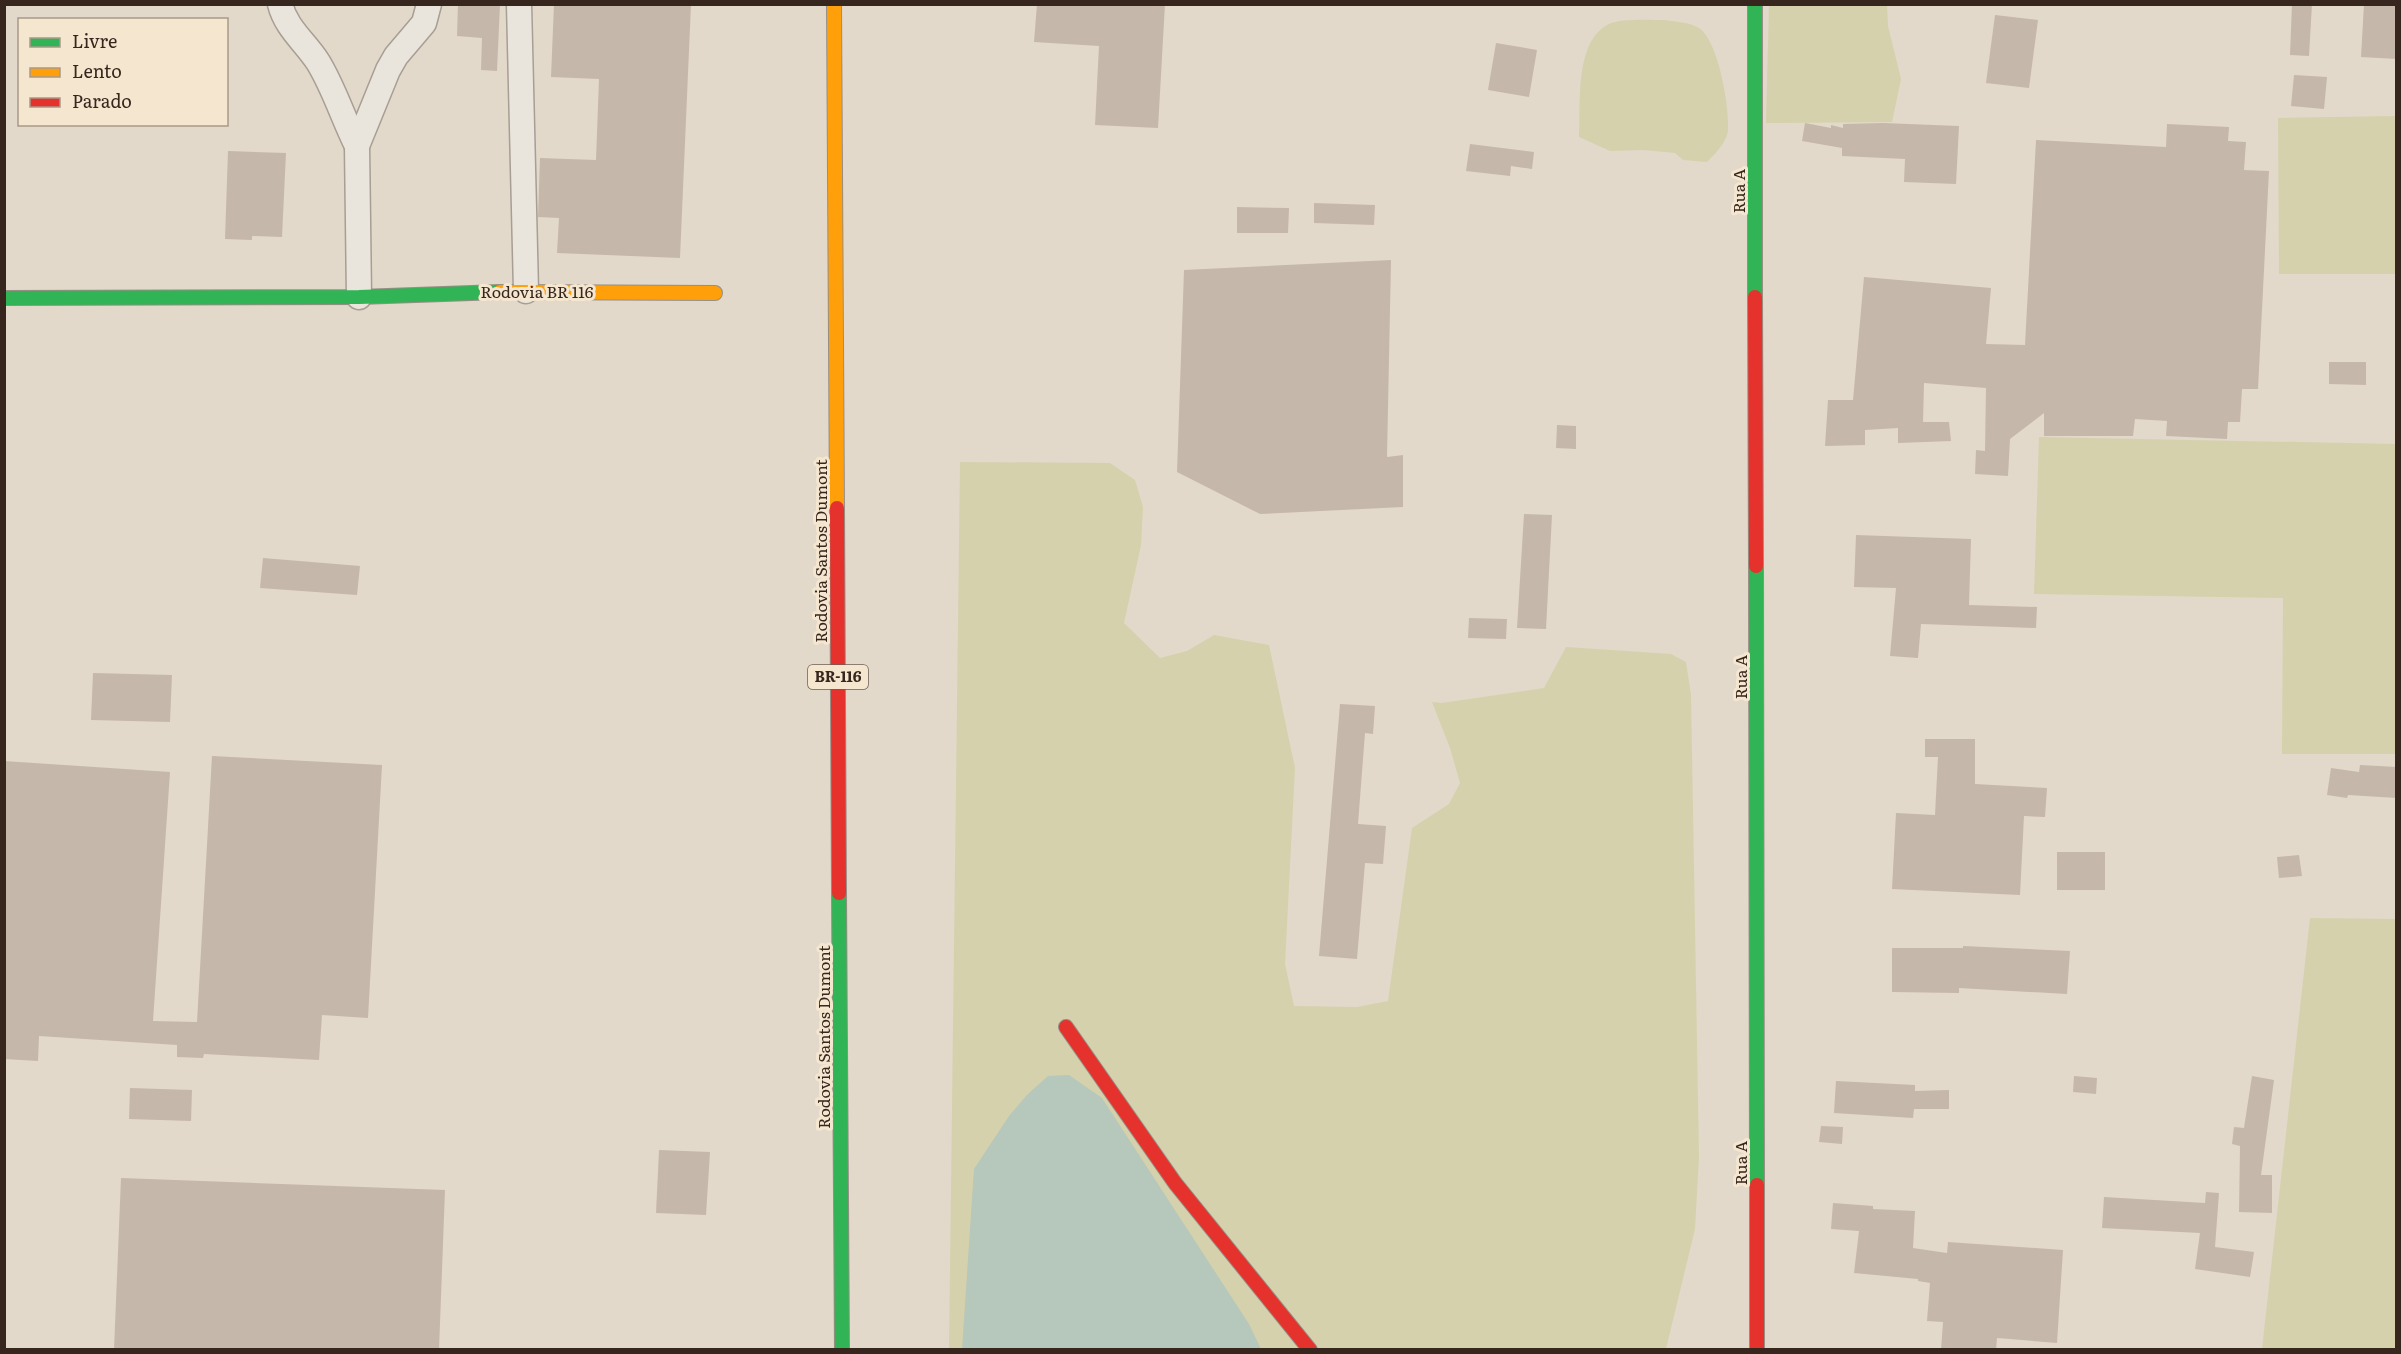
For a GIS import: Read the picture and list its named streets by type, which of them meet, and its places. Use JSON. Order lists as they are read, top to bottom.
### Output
{
  "streets": {
    "main road": [
      "Rua A",
      "Rodovia BR 116",
      "Rodovia Santos Dumont",
      "BR-116"
    ]
  },
  "legend": ["Livre", "Lento", "Parado"]
}
